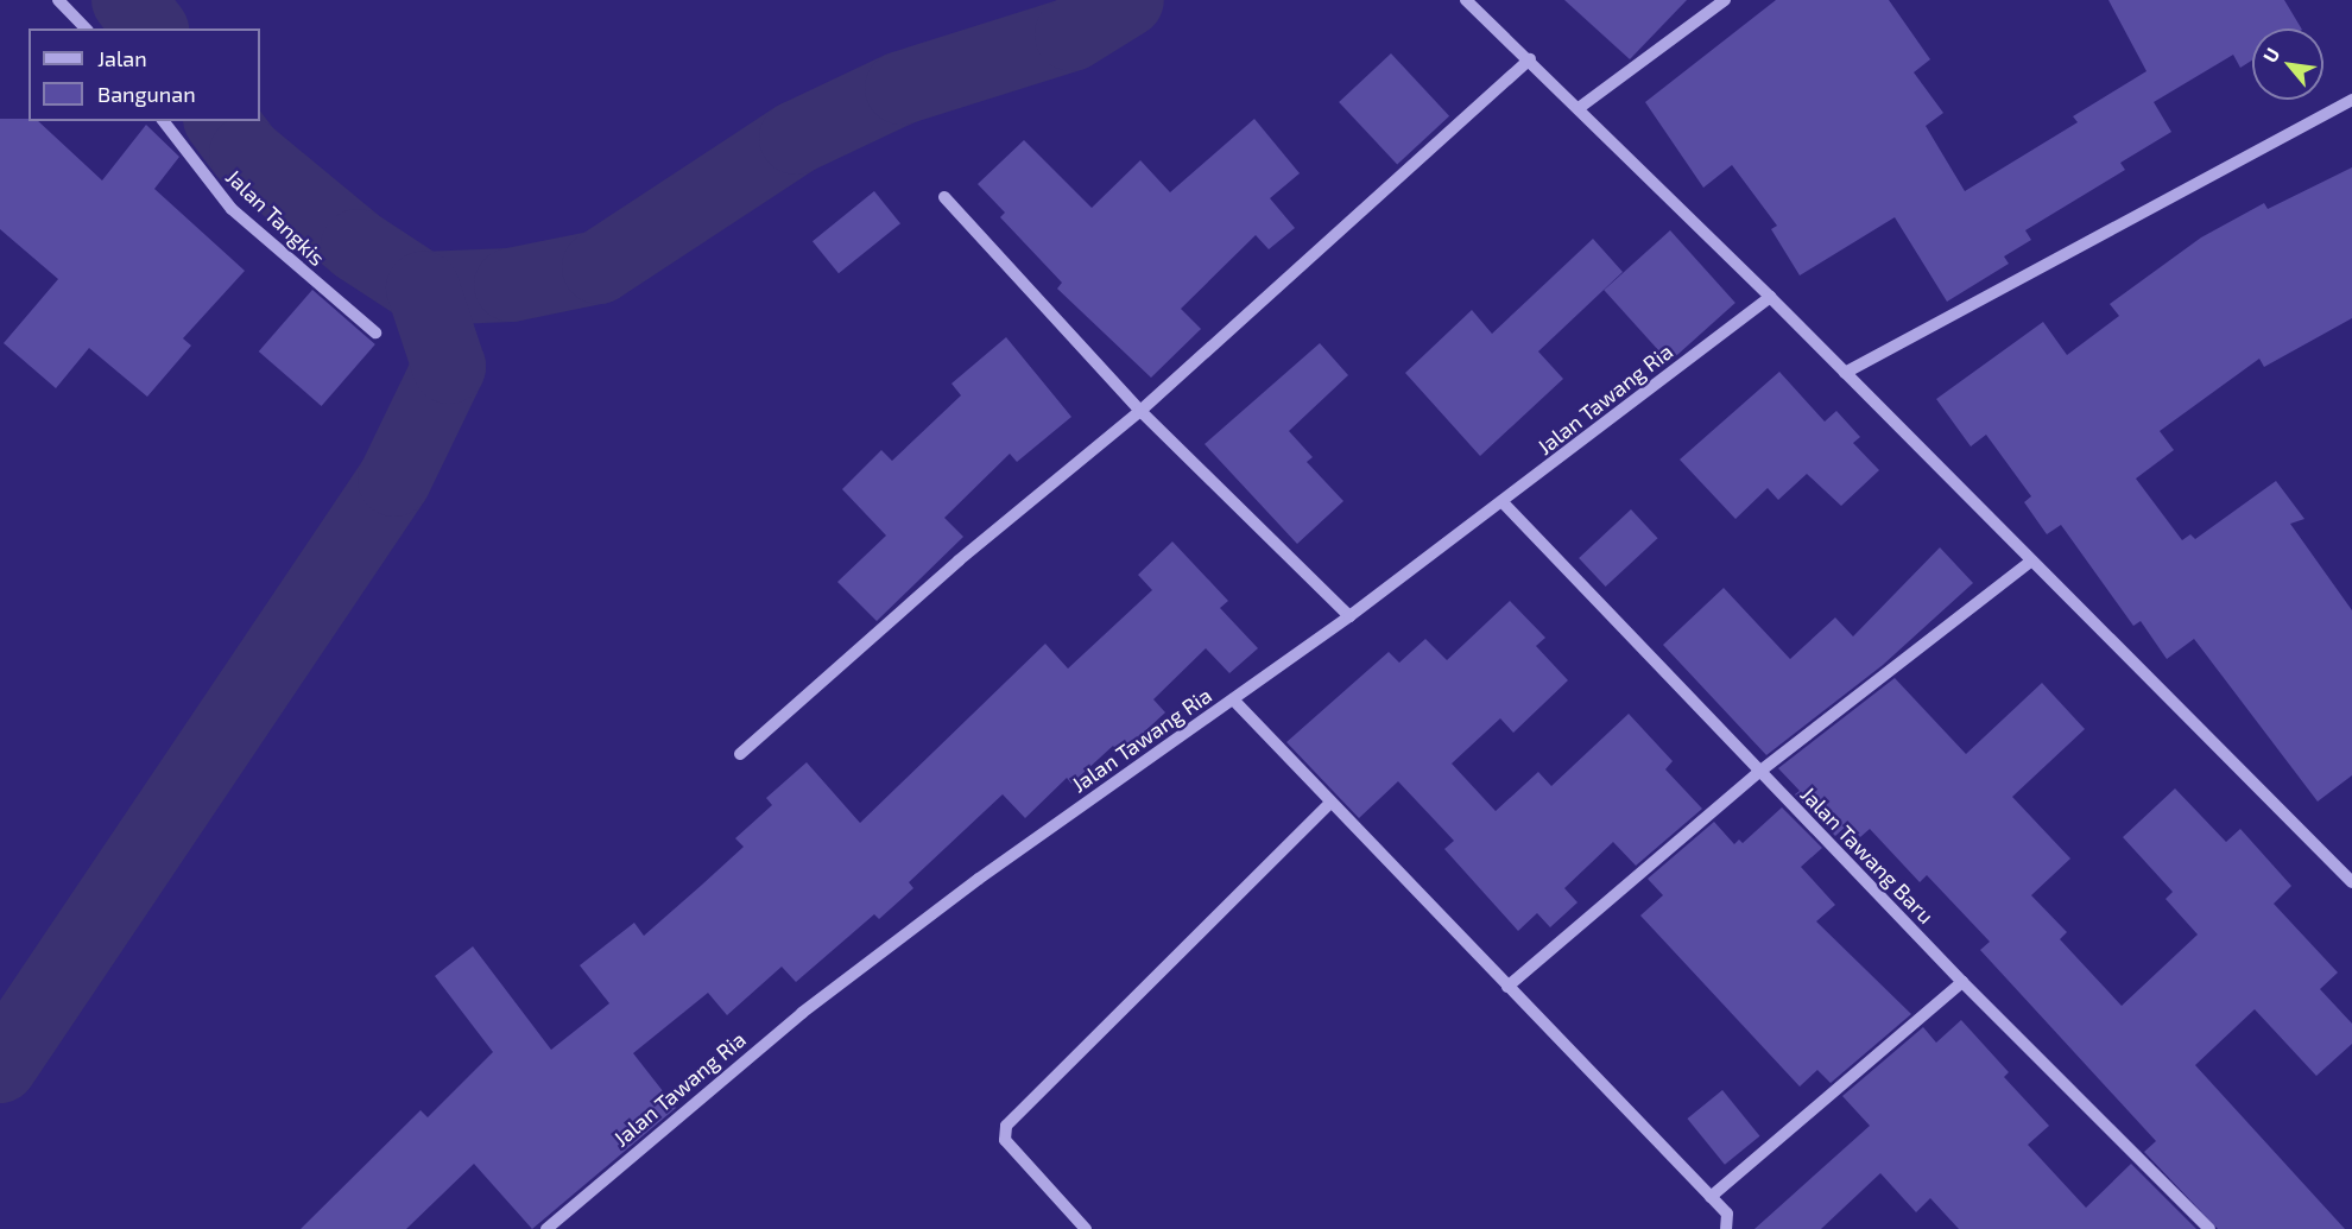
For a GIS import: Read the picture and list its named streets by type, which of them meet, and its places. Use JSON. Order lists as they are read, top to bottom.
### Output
{
  "streets": {
    "street": ["Jalan Tangkis", "Jalan Tawang Ria", "Jalan Tawang Baru"]
  },
  "crossings": [
    ["Jalan Tawang Ria", "Jalan Tawang Baru"]
  ],
  "legend": ["Jalan", "Bangunan"],
  "north": "top left"
}
